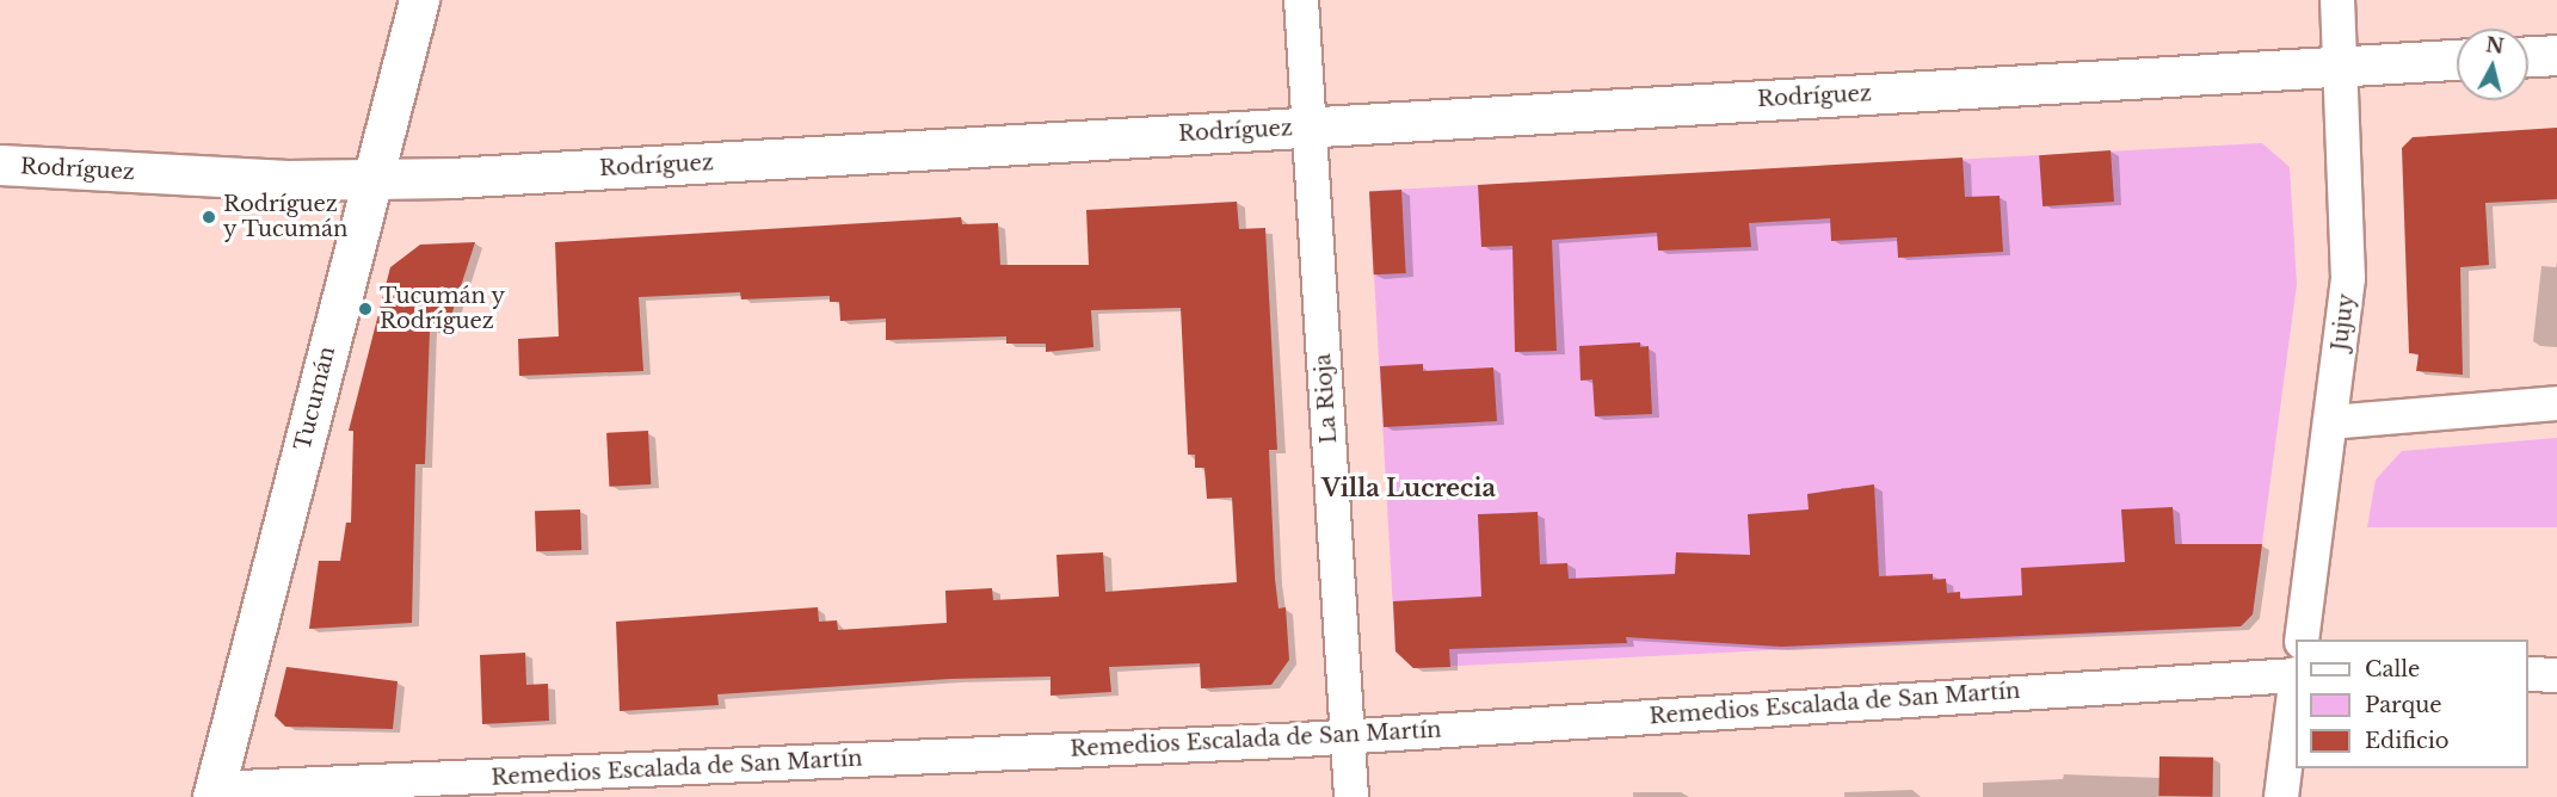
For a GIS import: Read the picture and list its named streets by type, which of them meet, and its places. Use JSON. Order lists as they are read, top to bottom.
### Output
{
  "streets": {
    "main road": ["Rodríguez", "Tucumán"],
    "street": ["Jujuy", "La Rioja", "Remedios Escalada de San Martín"]
  },
  "crossings": [
    ["Rodríguez", "Jujuy"],
    ["Rodríguez", "Tucumán"],
    ["Rodríguez", "La Rioja"],
    ["Tucumán", "Remedios Escalada de San Martín"],
    ["La Rioja", "Remedios Escalada de San Martín"]
  ],
  "districts": ["Villa Lucrecia"],
  "places": ["Rodríguez y Tucumán", "Tucumán y Rodríguez"],
  "legend": ["Calle", "Parque", "Edificio"],
  "north": "top"
}
